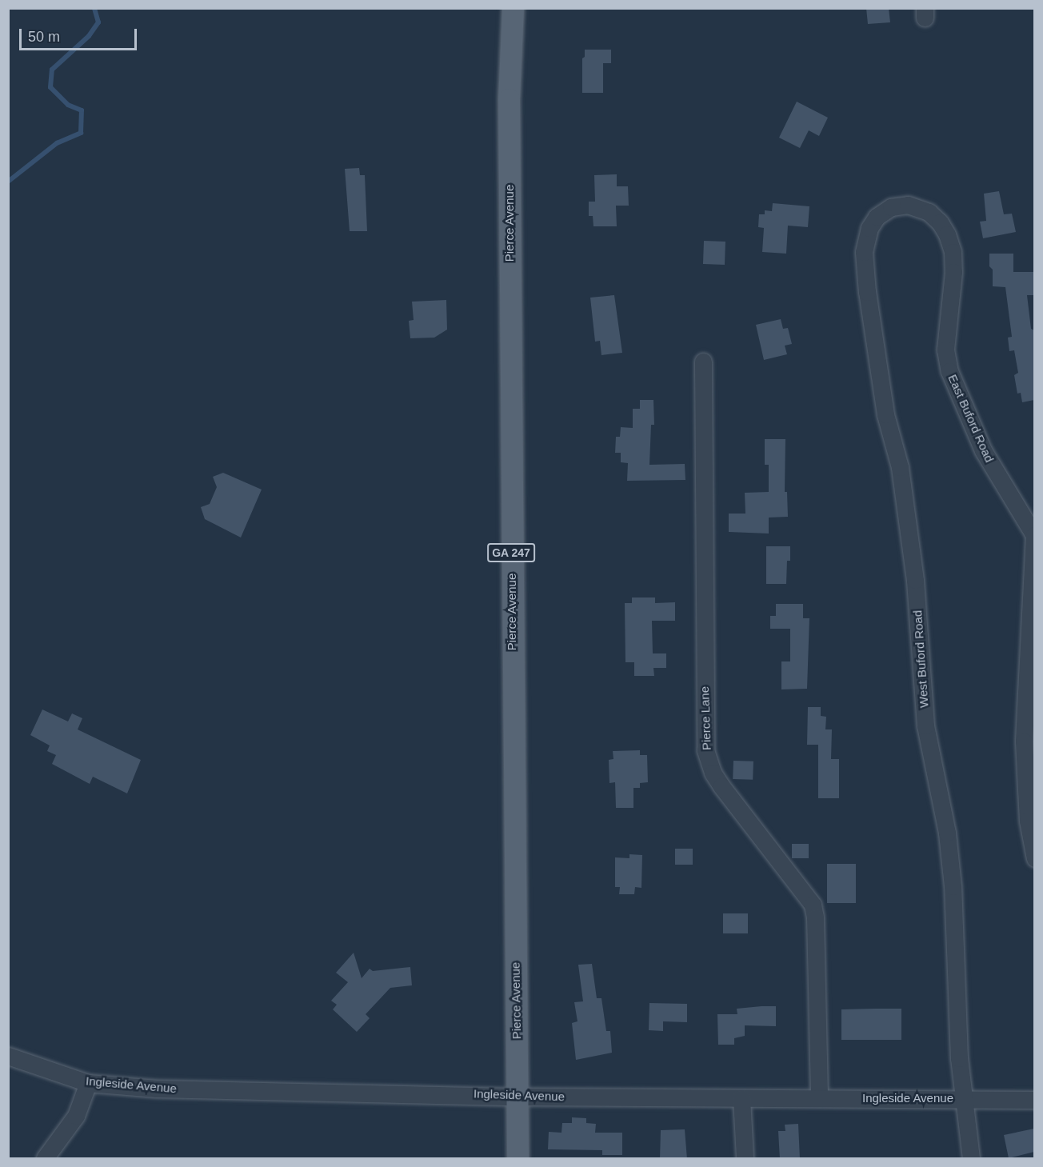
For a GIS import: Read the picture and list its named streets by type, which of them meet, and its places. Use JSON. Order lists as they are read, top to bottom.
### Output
{
  "streets": {
    "main road": ["Pierce Avenue", "GA 247"],
    "street": [
      "East Buford Road",
      "West Buford Road",
      "Pierce Lane",
      "Ingleside Avenue"
    ]
  },
  "crossings": [
    ["Pierce Avenue", "Ingleside Avenue"],
    ["East Buford Road", "West Buford Road"],
    ["West Buford Road", "Ingleside Avenue"],
    ["Pierce Lane", "Ingleside Avenue"]
  ],
  "scale_bar": "50 m"
}
